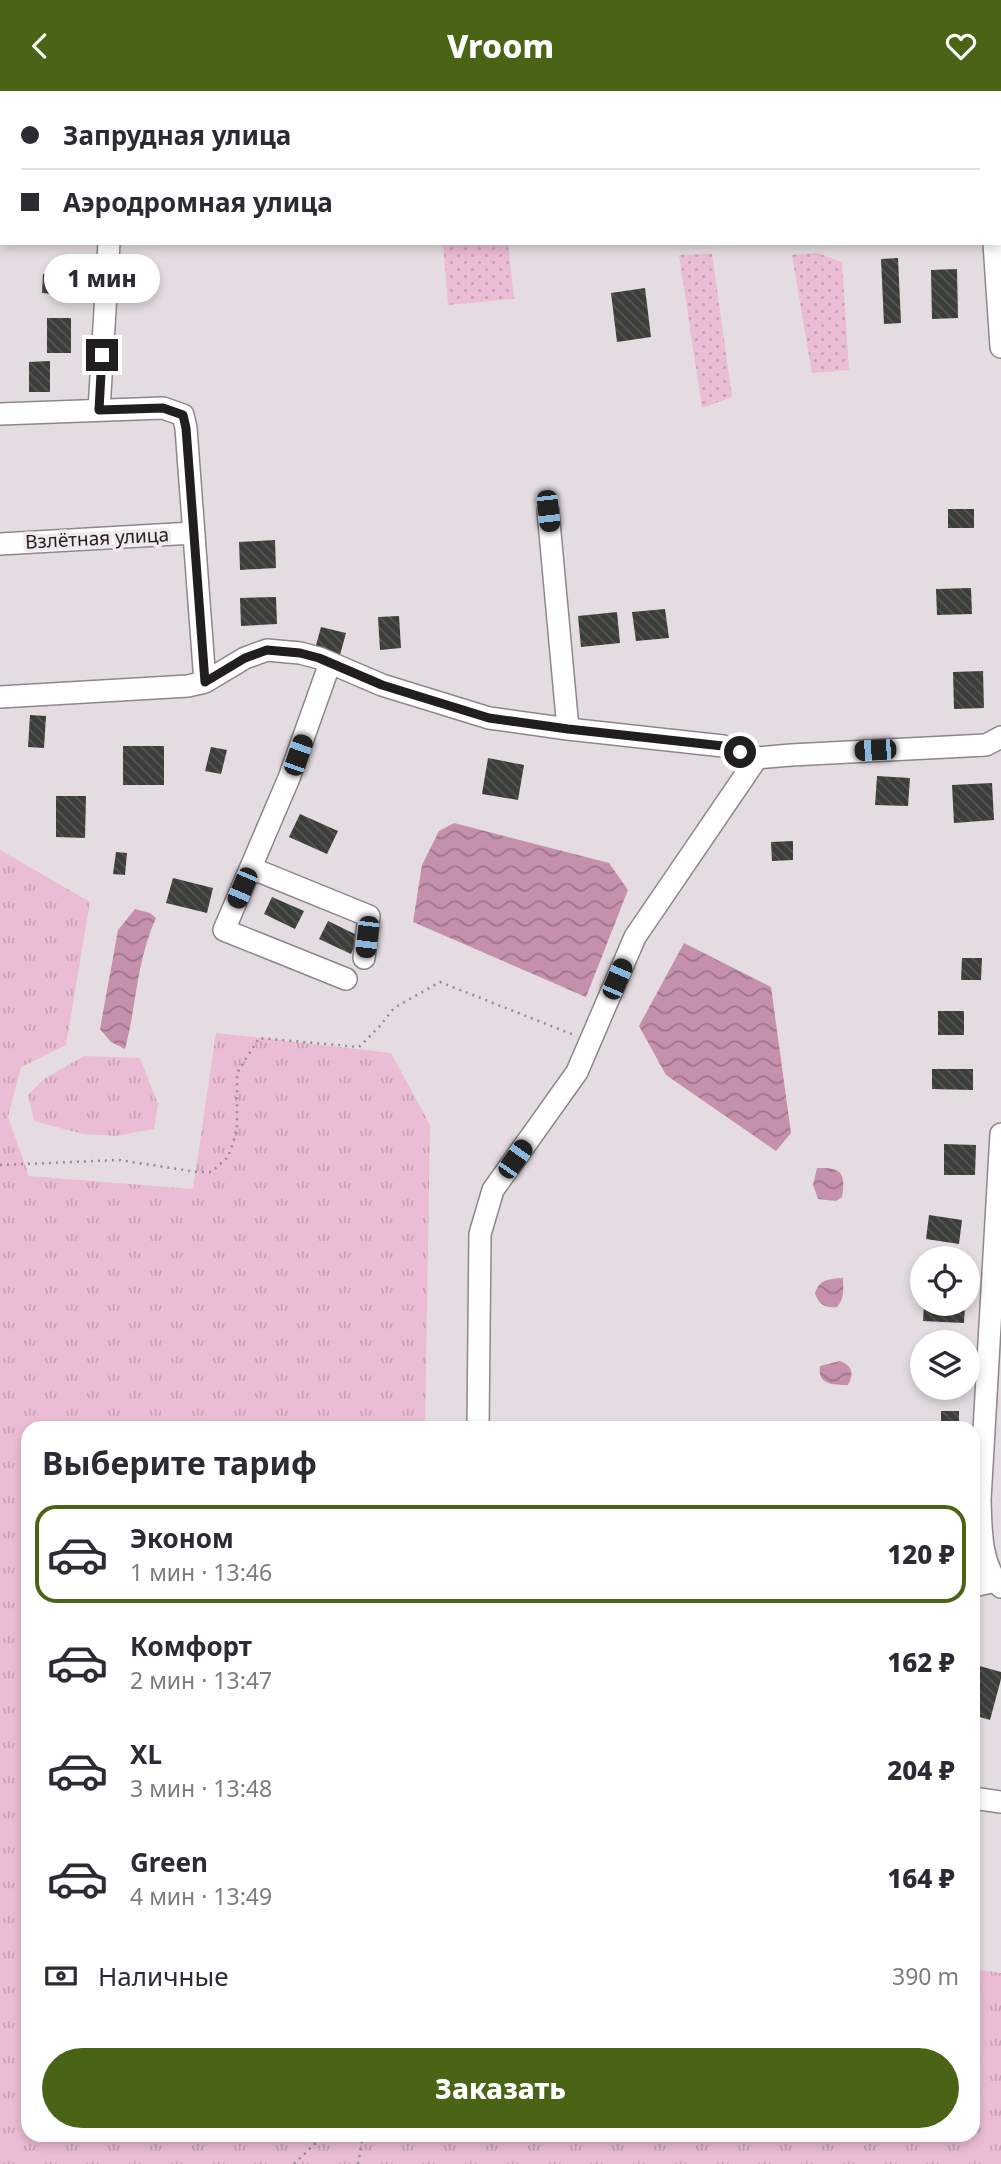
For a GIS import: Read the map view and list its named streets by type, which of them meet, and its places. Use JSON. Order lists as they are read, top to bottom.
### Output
{
  "streets": {
    "street": ["Взлётная улица"]
  },
  "page": {
    "header": "Vroom",
    "banner": ["Запрудная улица", "Аэродромная улица"],
    "bubble": "1 мин",
    "heading": "Выберите тариф",
    "list": [
      {
        "name": "Эконом",
        "note": "1 мин · 13:46",
        "value": "120 ₽"
      },
      {
        "name": "Комфорт",
        "note": "2 мин · 13:47",
        "value": "162 ₽"
      },
      {
        "name": "XL",
        "note": "3 мин · 13:48",
        "value": "204 ₽"
      },
      {
        "name": "Green",
        "note": "4 мин · 13:49",
        "value": "164 ₽"
      }
    ],
    "pay": ["Наличные", "390 m"],
    "buttons": "Заказать"
  }
}
